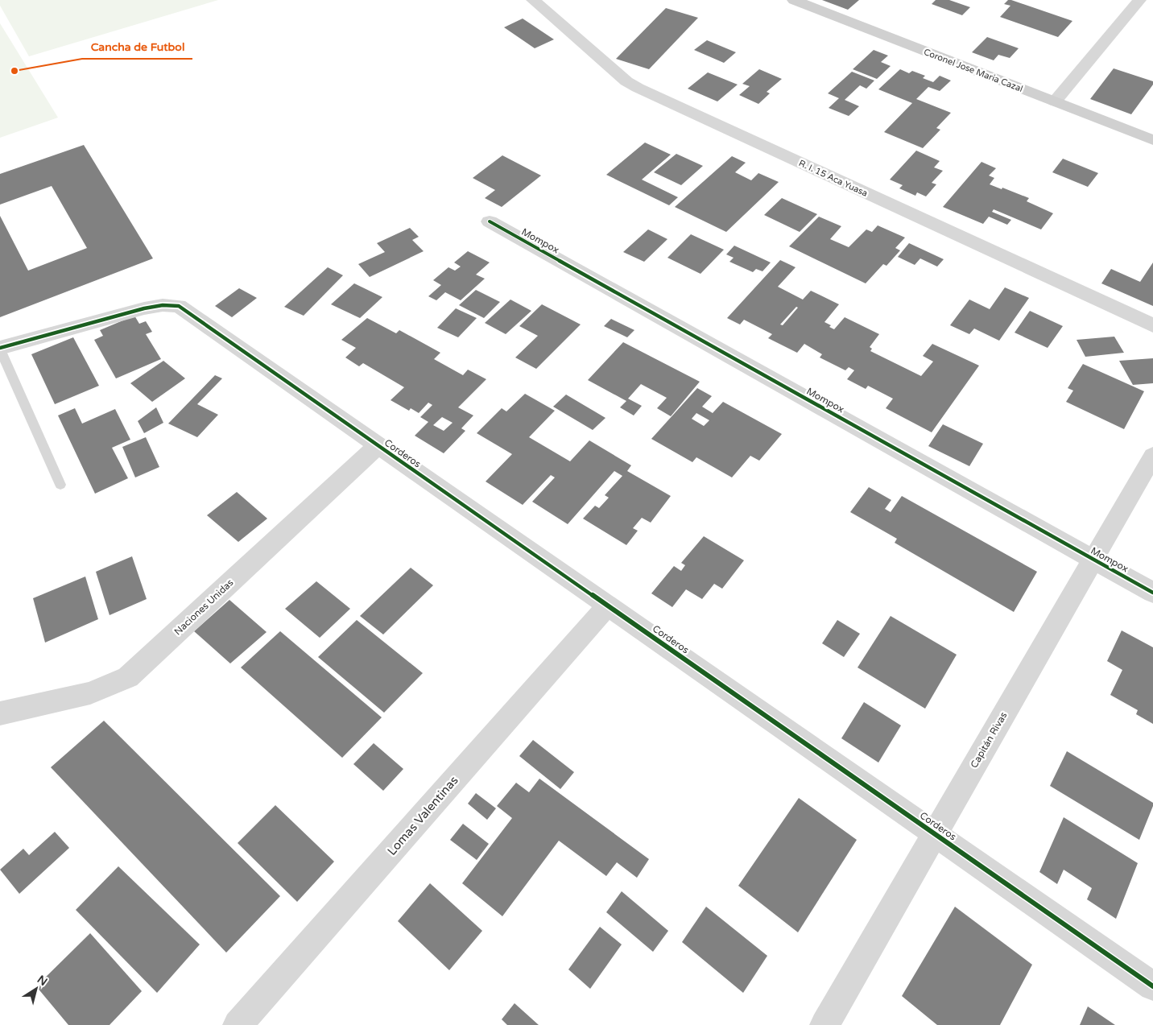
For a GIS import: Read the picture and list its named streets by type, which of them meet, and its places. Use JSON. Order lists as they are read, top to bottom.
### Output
{
  "streets": {
    "street": [
      "Coronel Jose Maria Cazal",
      "R. I. 15 Aca Yuasa",
      "Mompox",
      "Corderos",
      "Naciones Unidas",
      "Capitán Rivas",
      "Lomas Valentinas"
    ]
  },
  "crossings": [
    ["Mompox", "Capitán Rivas"],
    ["Corderos", "Naciones Unidas"],
    ["Corderos", "Capitán Rivas"],
    ["Corderos", "Lomas Valentinas"]
  ],
  "places": ["Cancha de Futbol"],
  "north": "top right"
}
